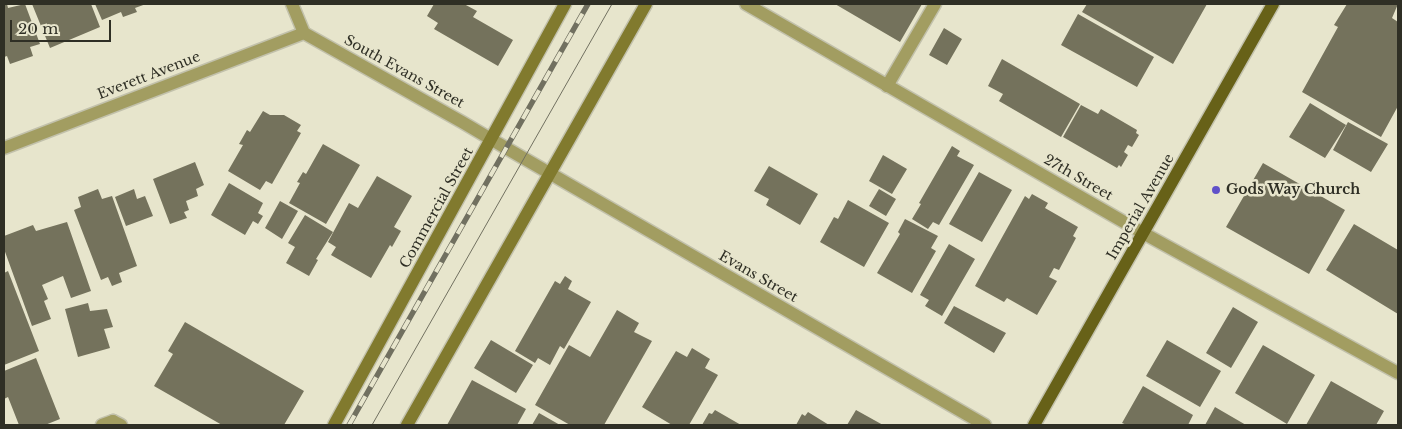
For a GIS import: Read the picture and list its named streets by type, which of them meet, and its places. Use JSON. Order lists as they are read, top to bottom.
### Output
{
  "streets": {
    "main road": ["Imperial Avenue", "Commercial Street"],
    "street": [
      "South Evans Street",
      "Everett Avenue",
      "27th Street",
      "Evans Street"
    ]
  },
  "crossings": [
    ["South Evans Street", "Everett Avenue"],
    ["South Evans Street", "Commercial Street"],
    ["South Evans Street", "Evans Street"],
    ["27th Street", "Imperial Avenue"]
  ],
  "places": ["Gods Way Church"],
  "scale_bar": "20 m"
}
